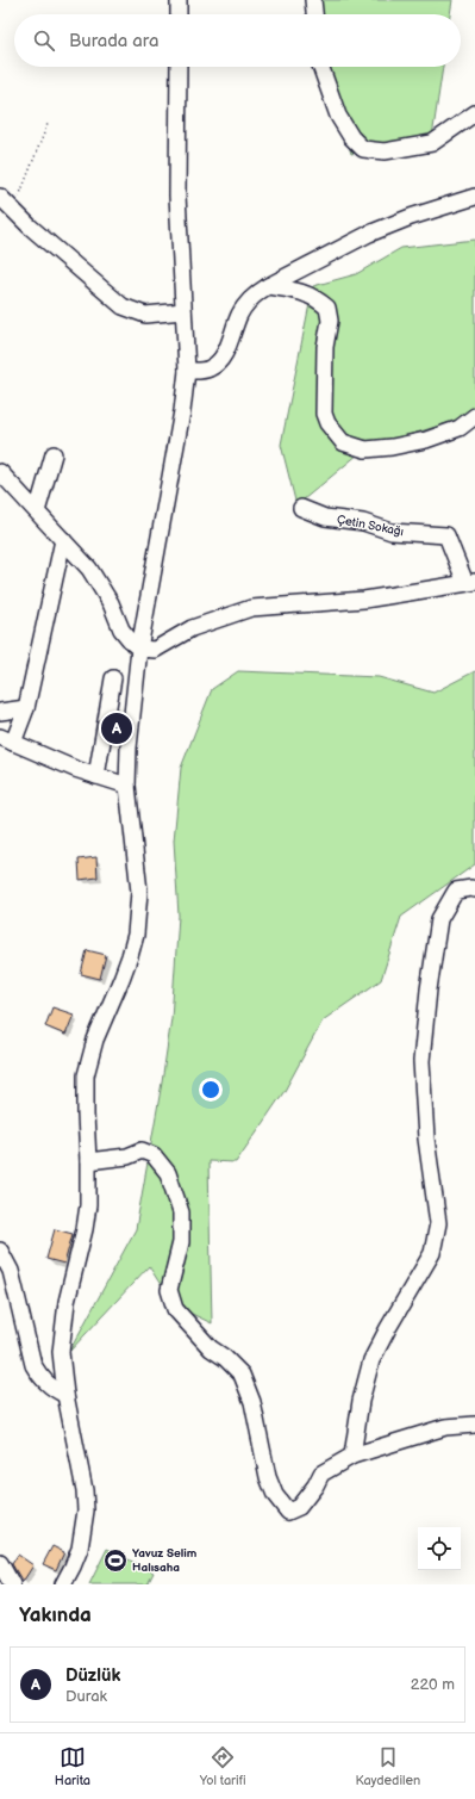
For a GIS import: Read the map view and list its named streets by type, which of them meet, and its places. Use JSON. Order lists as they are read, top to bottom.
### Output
{
  "streets": {
    "street": ["Çetin Sokağı"]
  },
  "places": {
    "sports": ["Yavuz Selim Halısaha"]
  },
  "page": {
    "search": "Burada ara",
    "pins": "A",
    "heading": "Yakında",
    "list": [
      {
        "mark": "A",
        "name": "Düzlük",
        "note": "Durak",
        "value": "220 m"
      }
    ],
    "nav": ["Harita", "Yol tarifi", "Kaydedilen"]
  }
}
